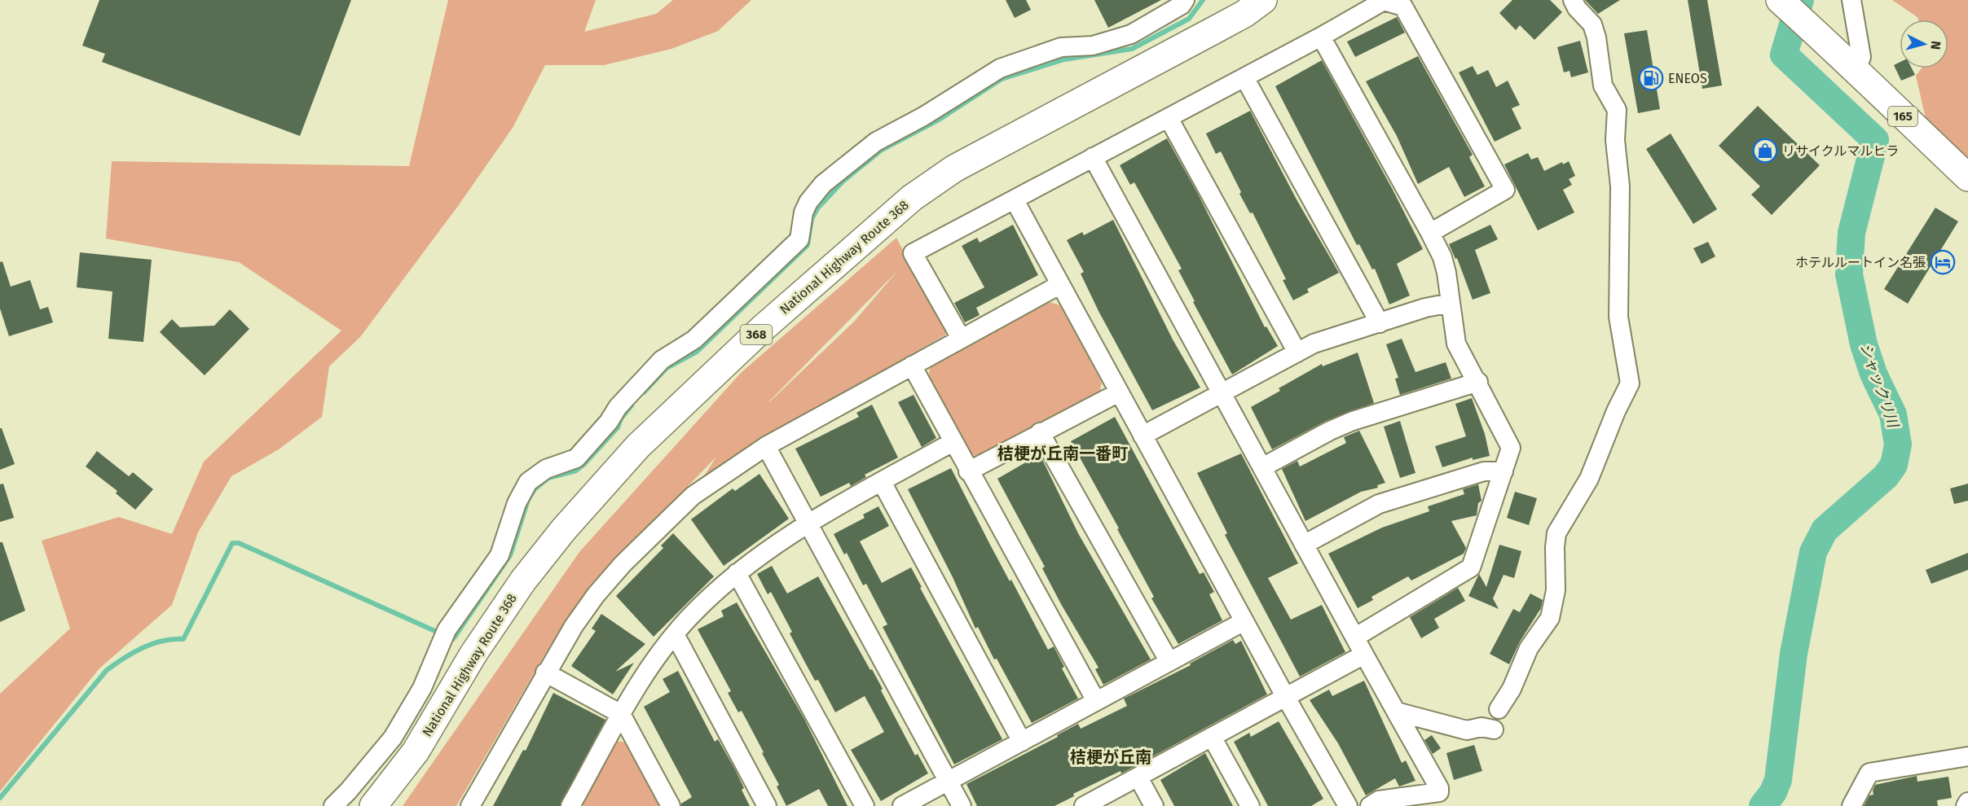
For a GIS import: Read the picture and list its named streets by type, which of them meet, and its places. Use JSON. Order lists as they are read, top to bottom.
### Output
{
  "streets": {
    "highway": ["165", "National Highway Route 368", "368"]
  },
  "districts": ["桔梗が丘南一番町", "桔梗が丘南"],
  "water": ["シャックリ川"],
  "places": {
    "fuel station": ["ENEOS"],
    "shop": ["リサイクルマルヒラ"],
    "hotel": ["ホテルルートイン名張"]
  },
  "north": "right"
}
